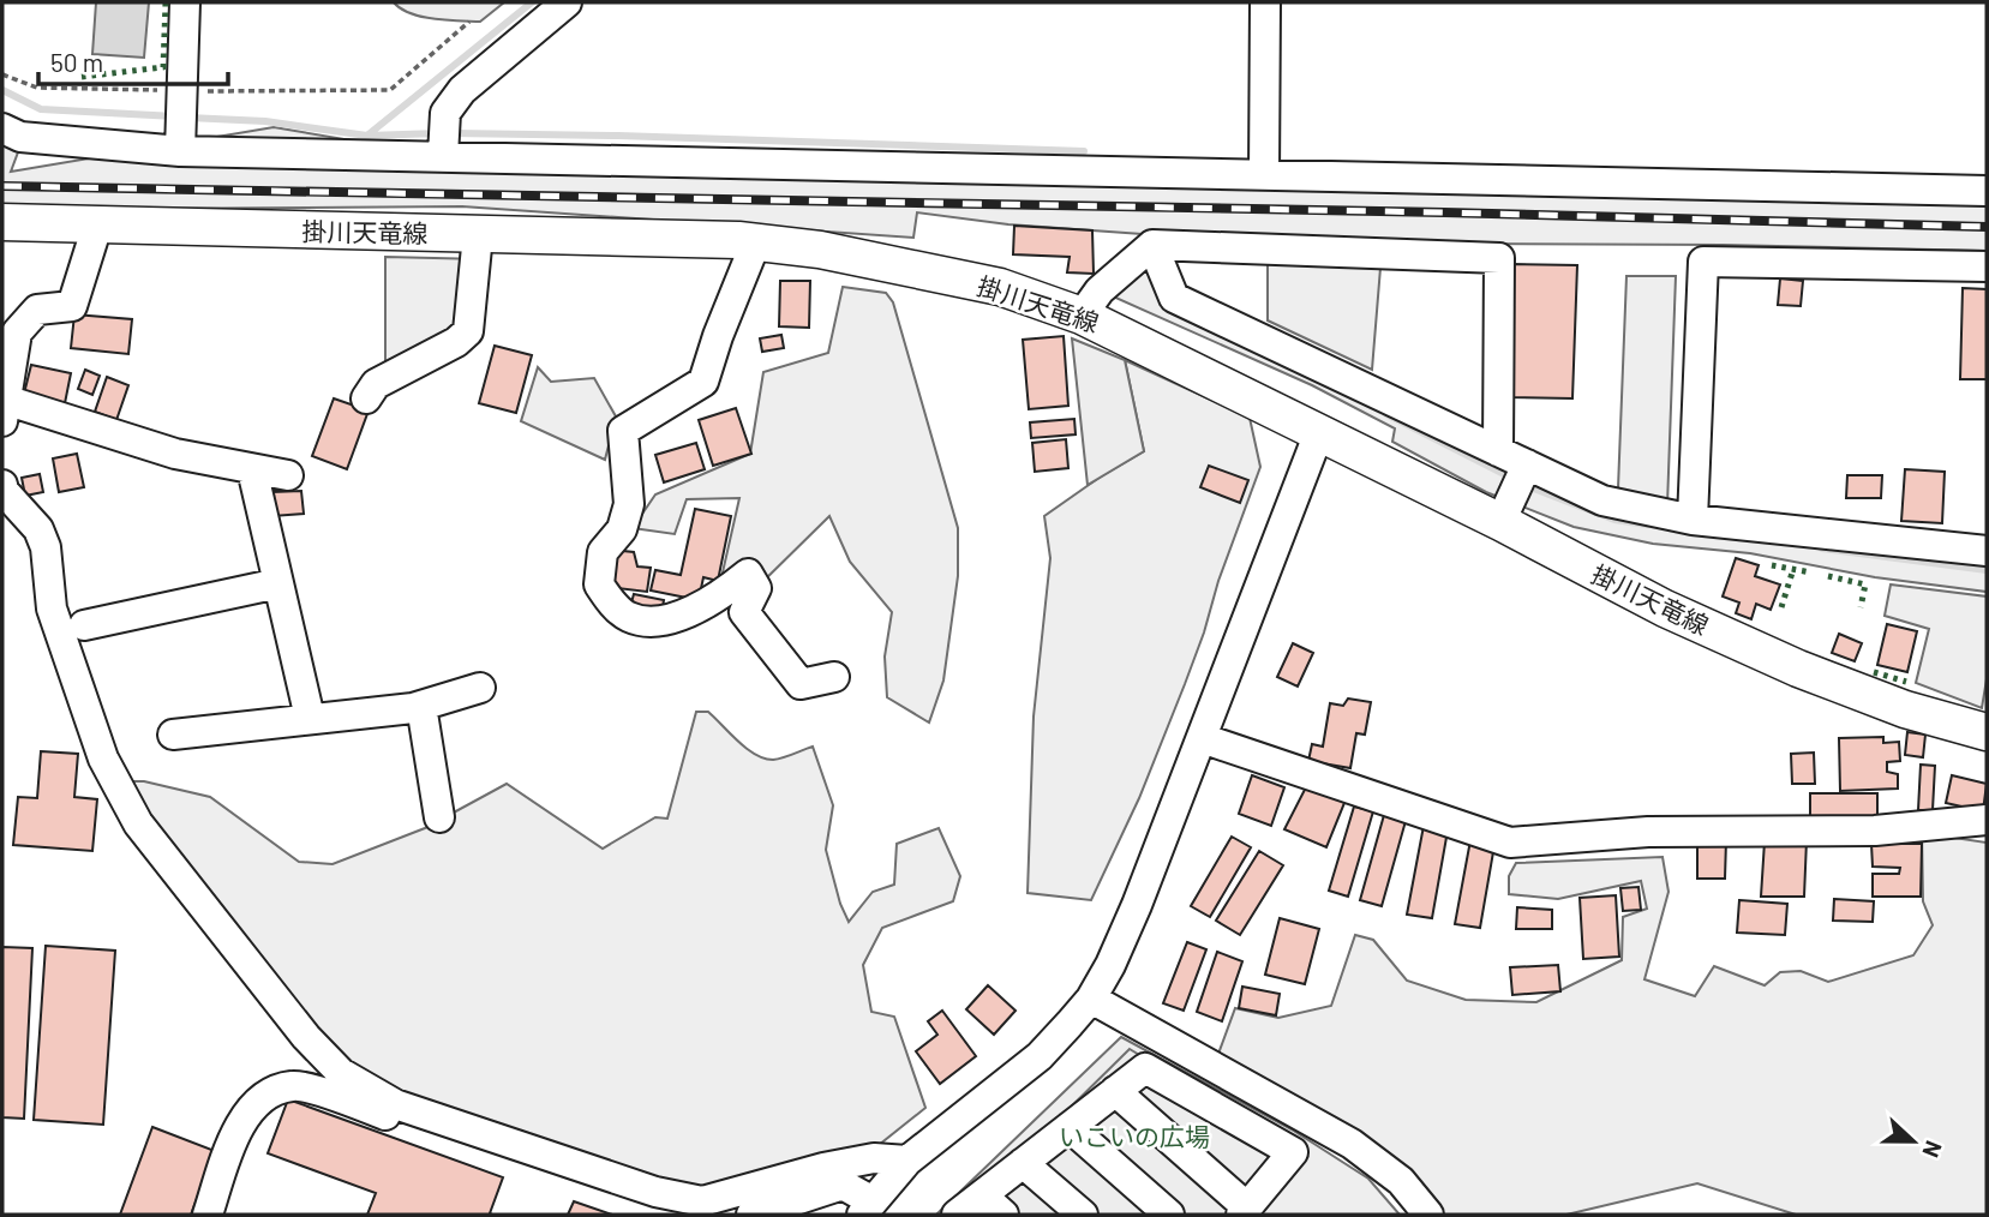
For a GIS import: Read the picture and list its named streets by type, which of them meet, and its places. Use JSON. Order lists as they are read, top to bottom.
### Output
{
  "streets": {
    "main road": ["掛川天竜線"]
  },
  "parks": ["いこいの広場"],
  "scale_bar": "50 m",
  "north": "right"
}
